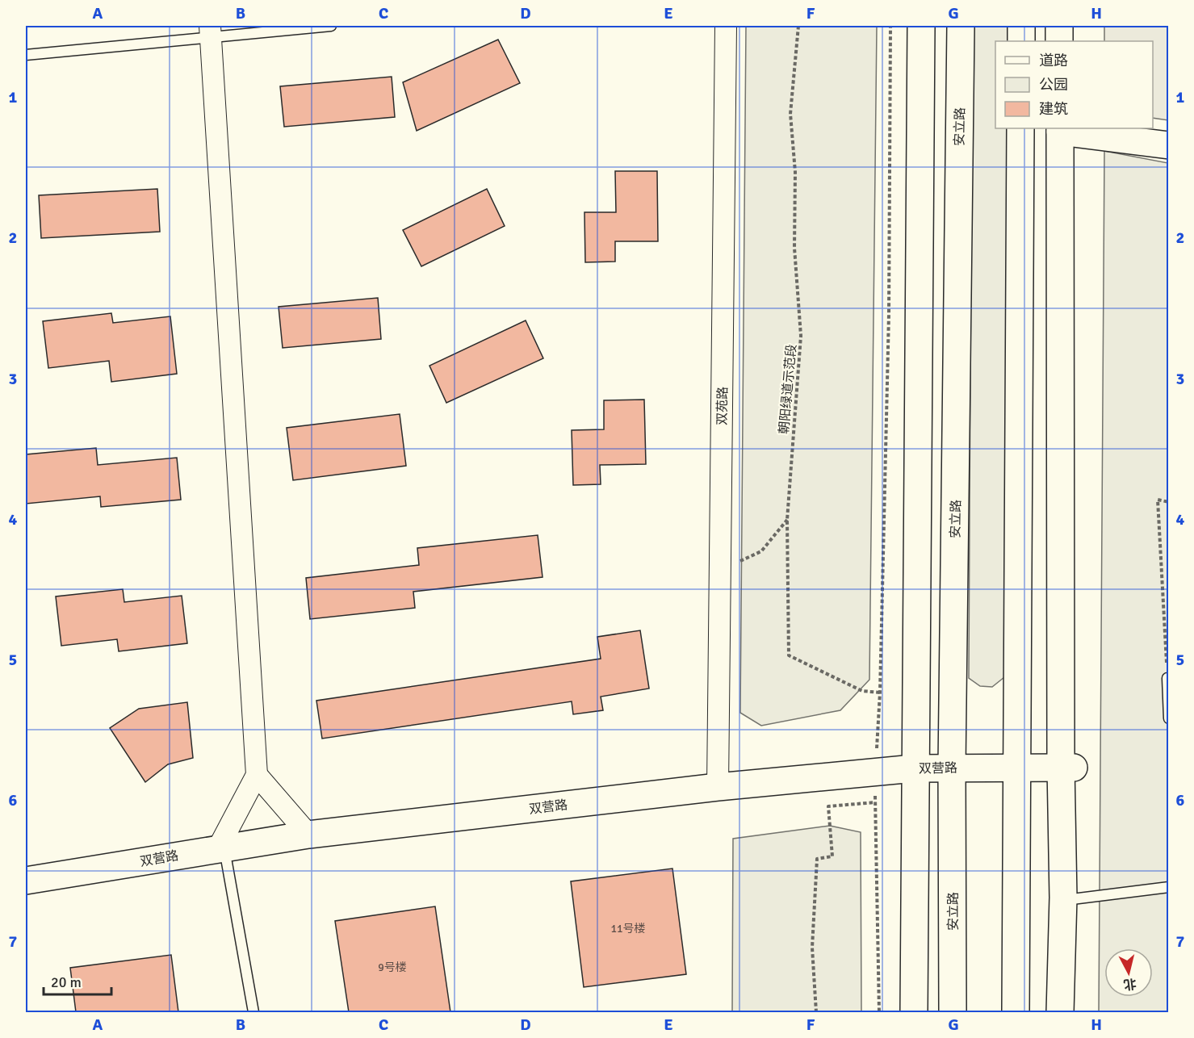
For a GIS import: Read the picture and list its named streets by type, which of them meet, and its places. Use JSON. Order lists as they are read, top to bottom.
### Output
{
  "streets": {
    "street": ["安立路", "双苑路", "双营路"],
    "path": ["朝阳绿道示范段"]
  },
  "crossings": [
    ["安立路", "双营路"],
    ["双苑路", "双营路"]
  ],
  "house_numbers": ["11号楼", "9号楼"],
  "legend": ["道路", "公园", "建筑"],
  "scale_bar": "20 m",
  "north": "bottom",
  "grid": {
    "columns": [
      "A",
      "B",
      "C",
      "D",
      "E",
      "F",
      "G",
      "H"
    ],
    "rows": [
      "1",
      "2",
      "3",
      "4",
      "5",
      "6",
      "7"
    ]
  }
}
